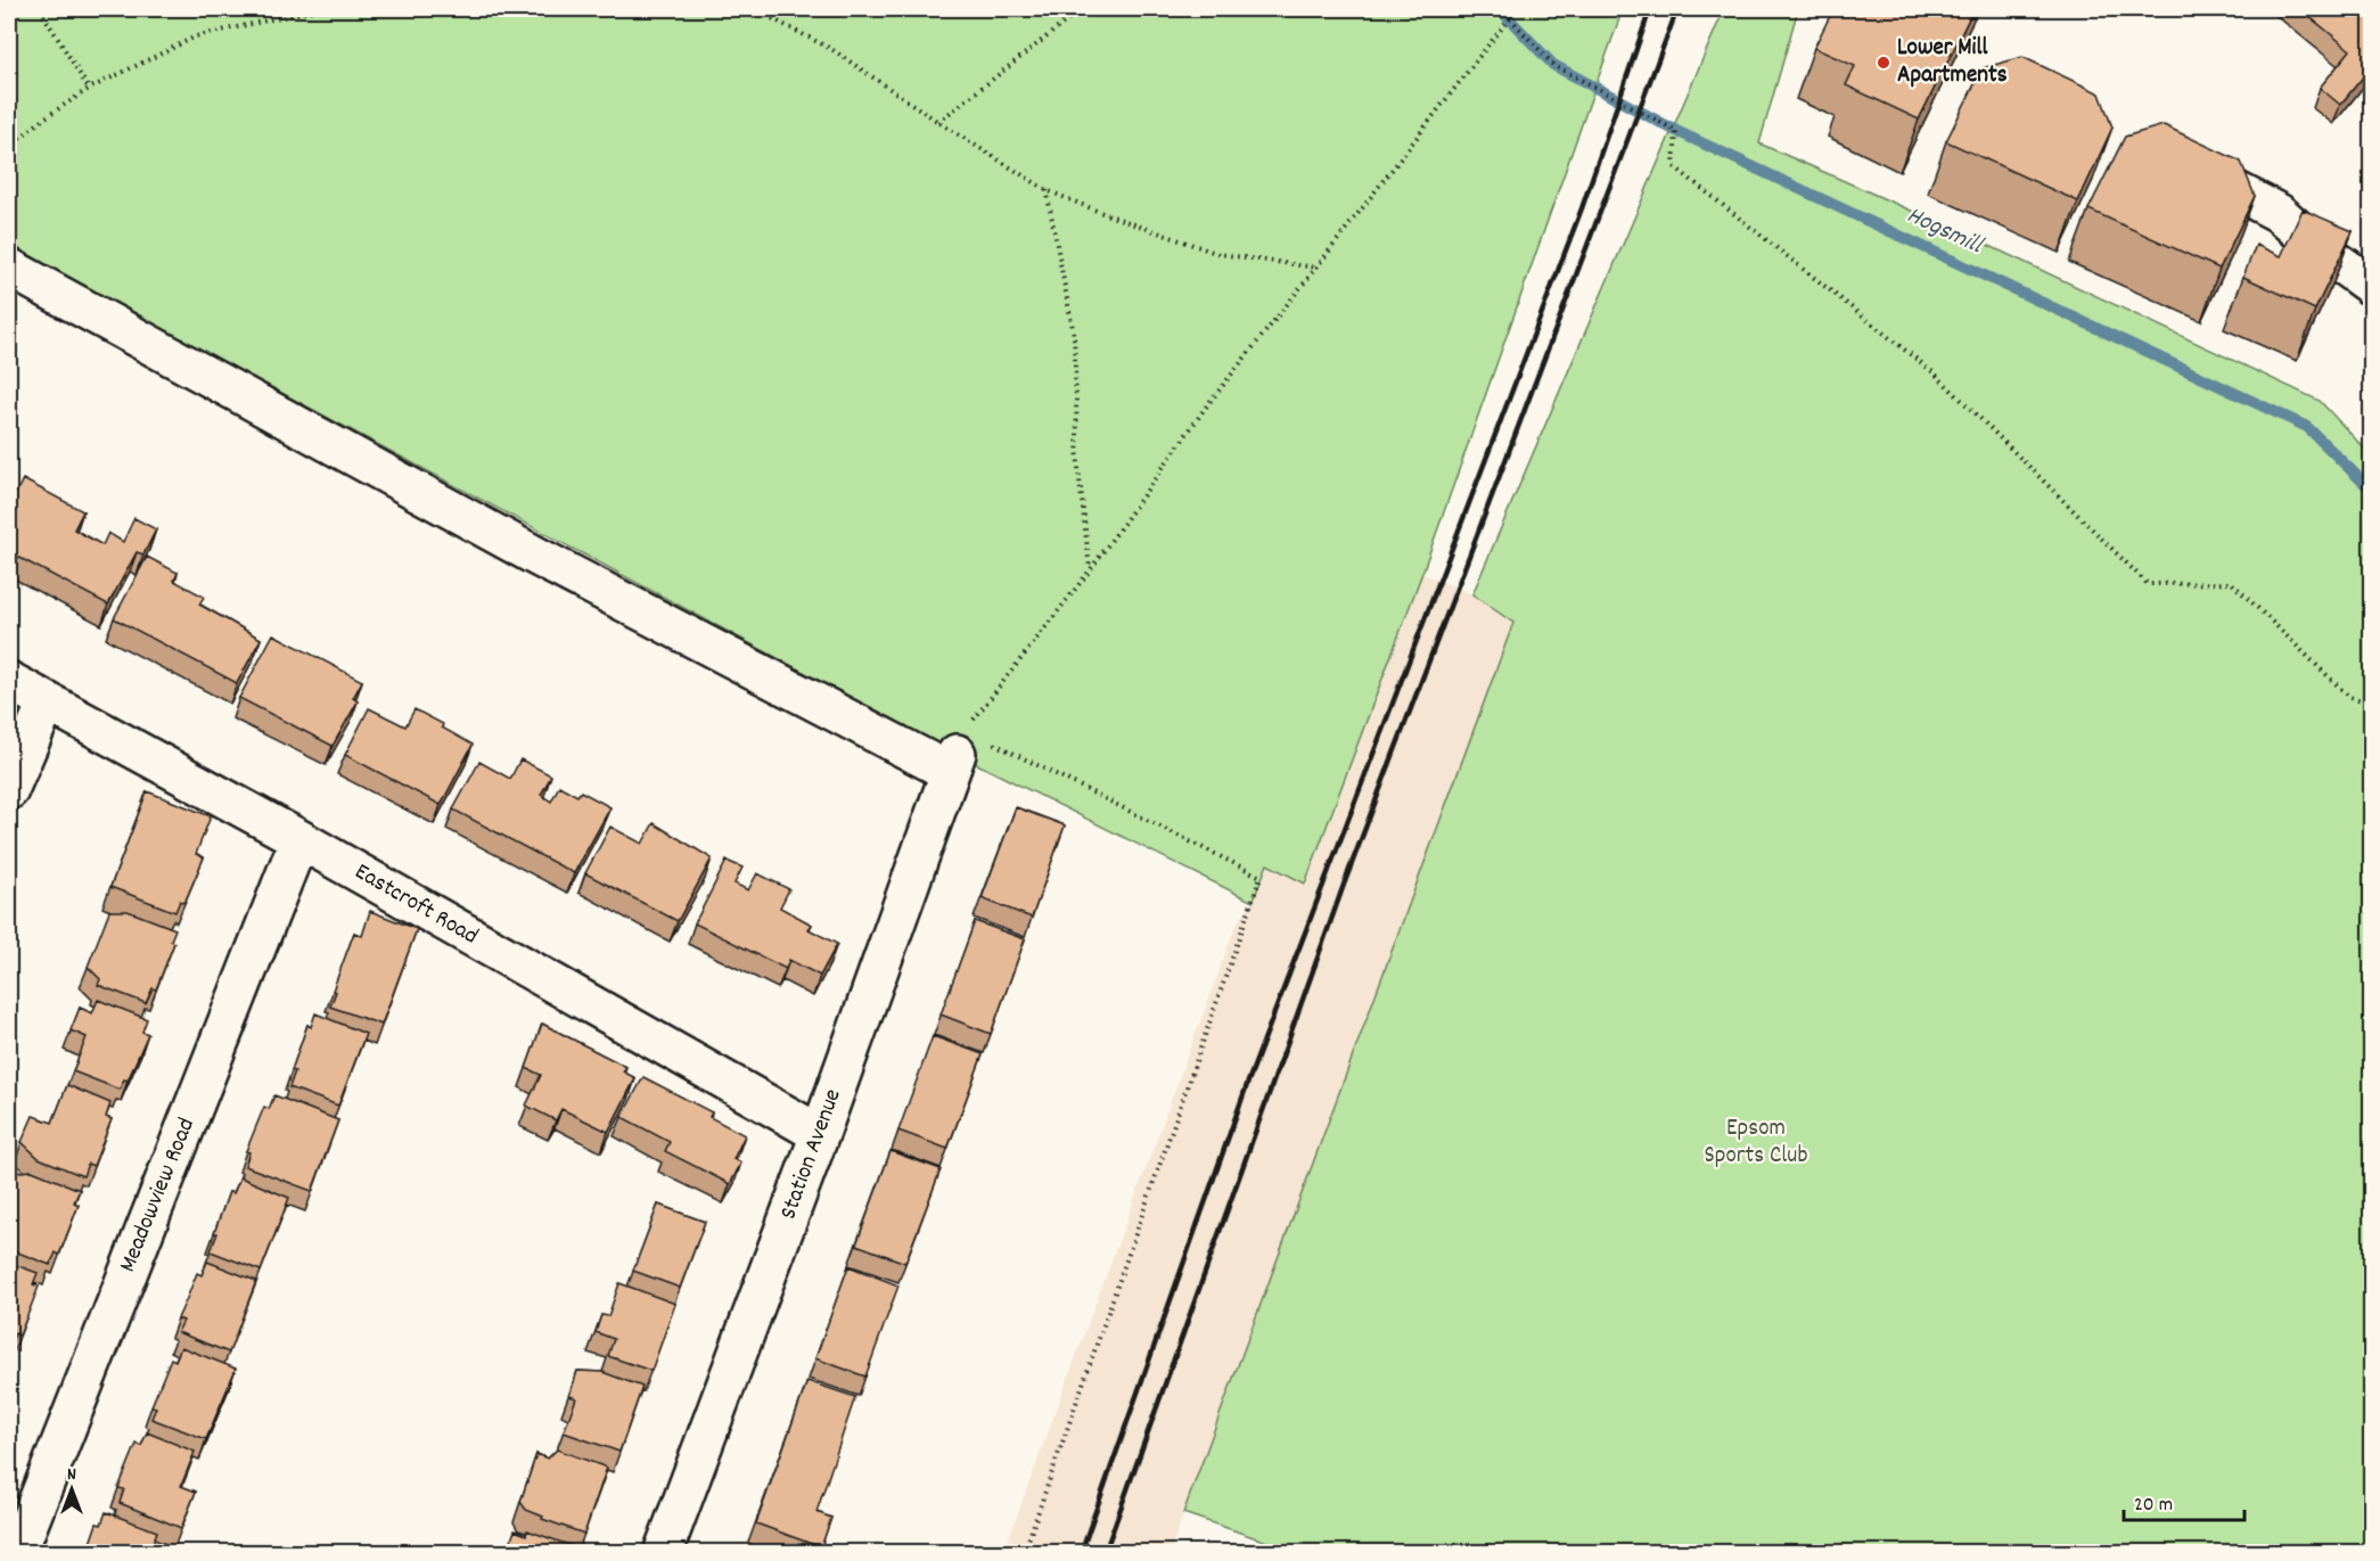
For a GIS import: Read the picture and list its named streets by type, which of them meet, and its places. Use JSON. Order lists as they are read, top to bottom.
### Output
{
  "streets": {
    "street": ["Eastcroft Road", "Station Avenue", "Meadowview Road"]
  },
  "crossings": [
    ["Eastcroft Road", "Station Avenue"],
    ["Eastcroft Road", "Meadowview Road"]
  ],
  "water": ["Hogsmill"],
  "parks": ["Epsom Sports Club"],
  "places": ["Lower Mill Apartments"],
  "scale_bar": "20 m",
  "north": "top"
}
